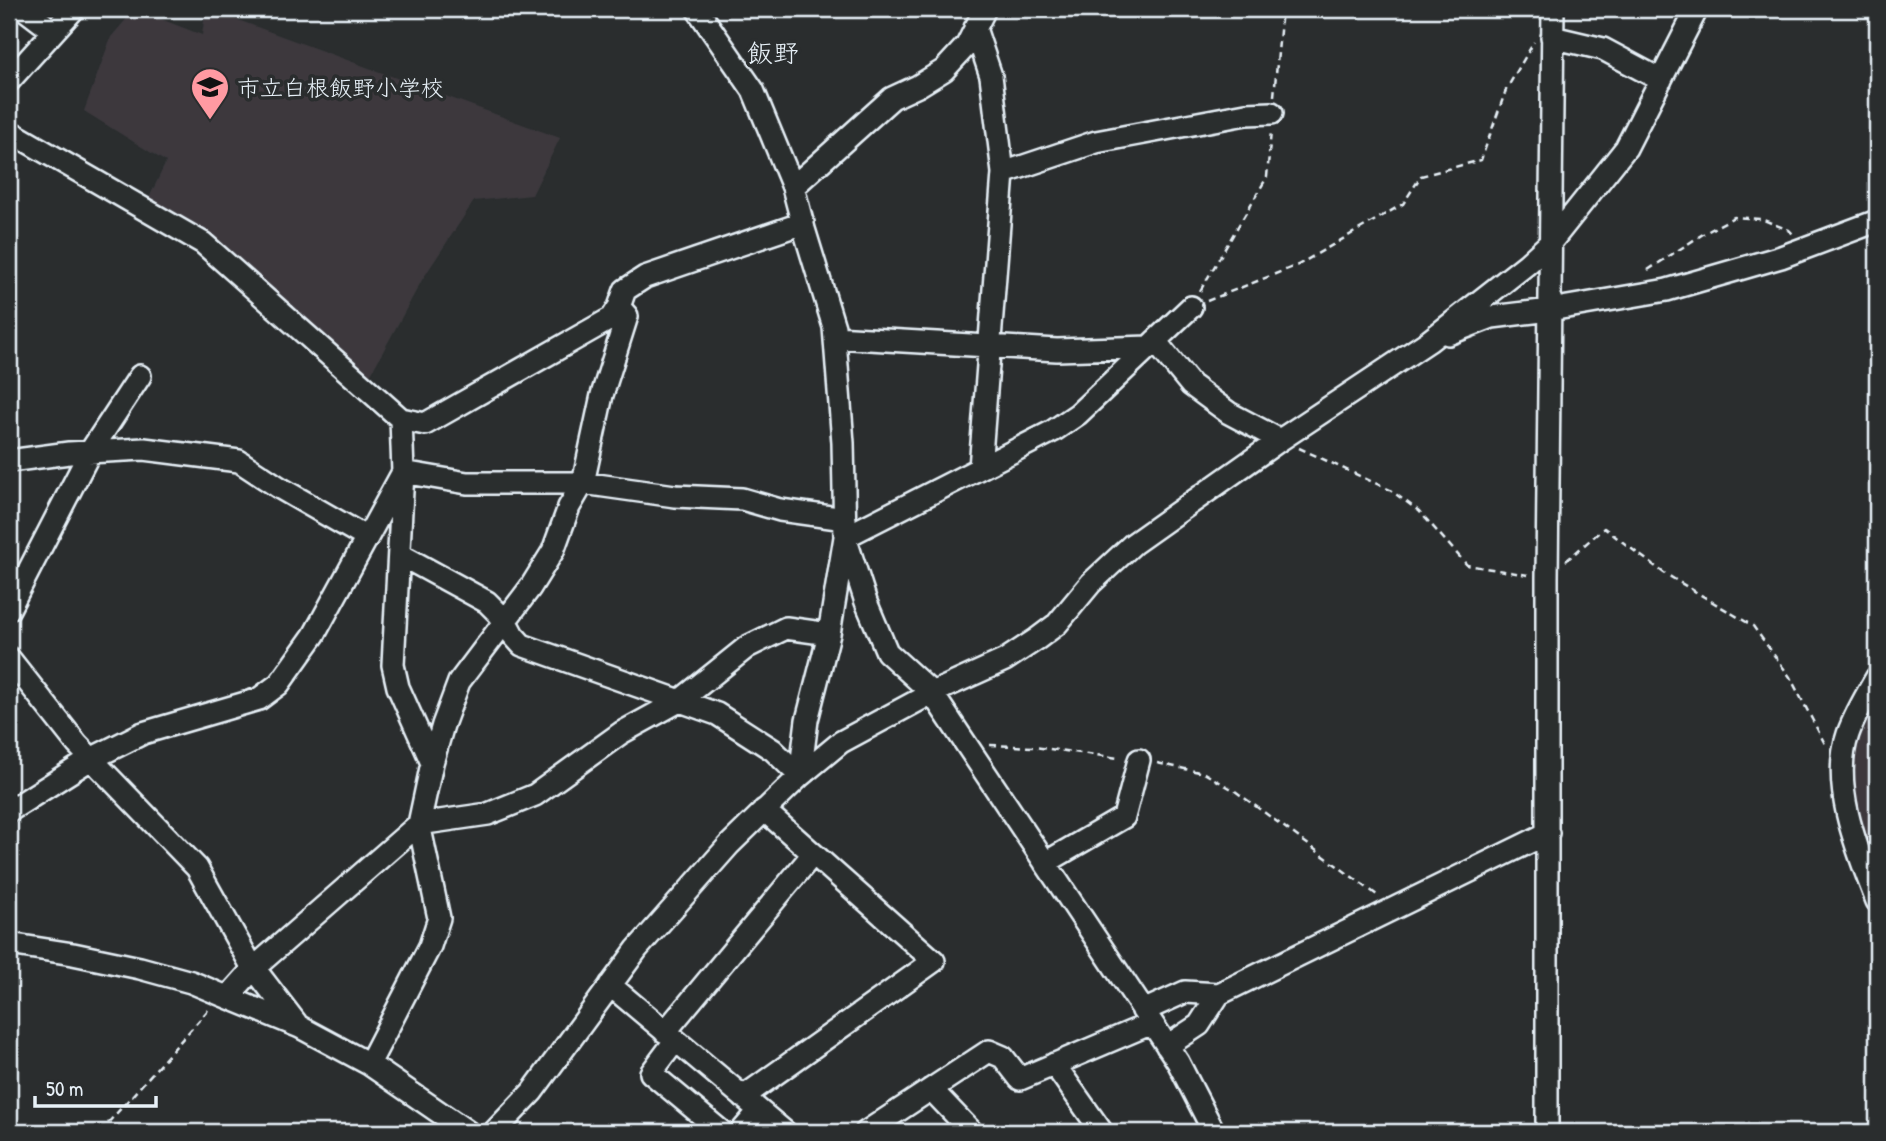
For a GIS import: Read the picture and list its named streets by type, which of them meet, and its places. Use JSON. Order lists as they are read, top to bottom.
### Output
{
  "districts": ["飯野"],
  "places": {
    "school or university": ["市立白根飯野小学校"]
  },
  "scale_bar": "50 m"
}
